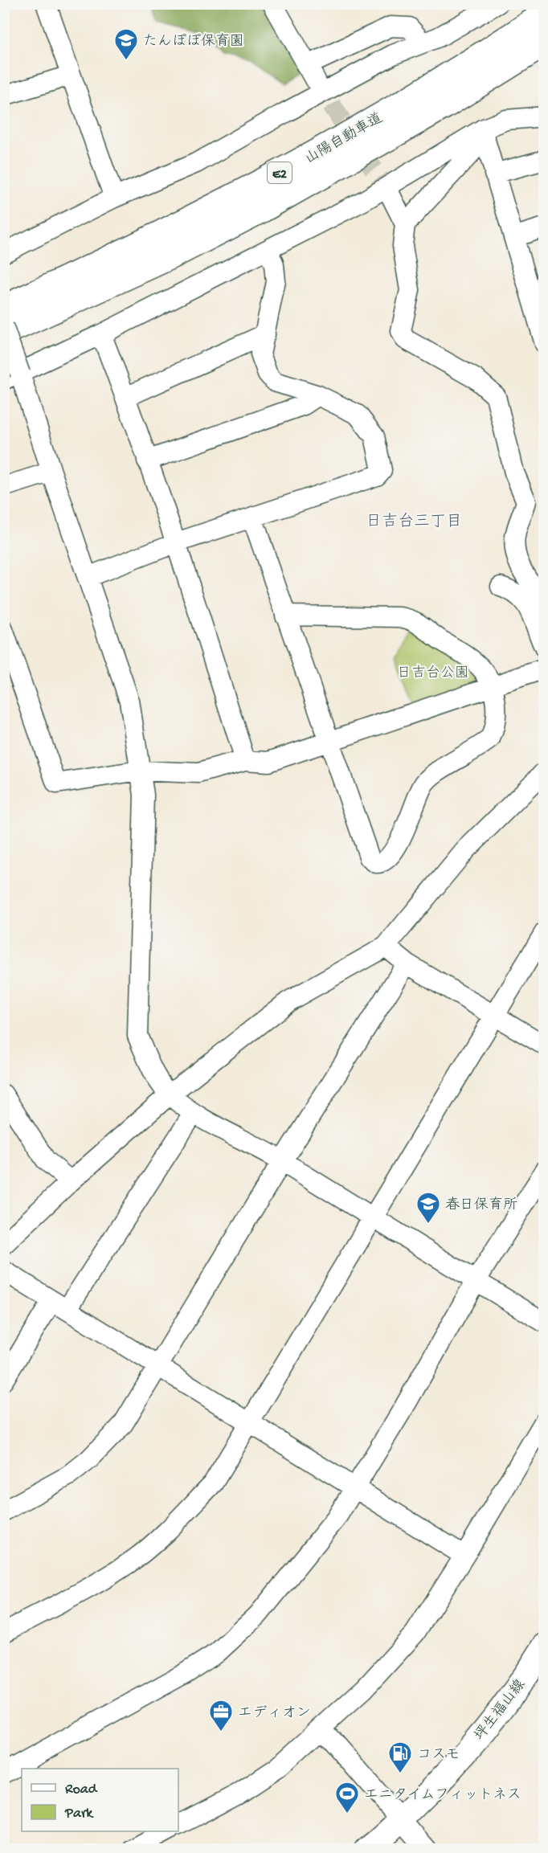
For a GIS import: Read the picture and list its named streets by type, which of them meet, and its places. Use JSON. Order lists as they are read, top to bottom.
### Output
{
  "streets": {
    "highway": ["山陽自動車道", "E2"],
    "main road": ["坪生福山線"]
  },
  "districts": ["日吉台三丁目"],
  "parks": ["日吉台公園"],
  "places": {
    "school or university": ["たんぽぽ保育園", "春日保育所"],
    "office": ["エディオン"],
    "fuel station": ["コスモ"],
    "sports": ["エニタイムフィットネス"]
  },
  "legend": ["Road", "Park"]
}
